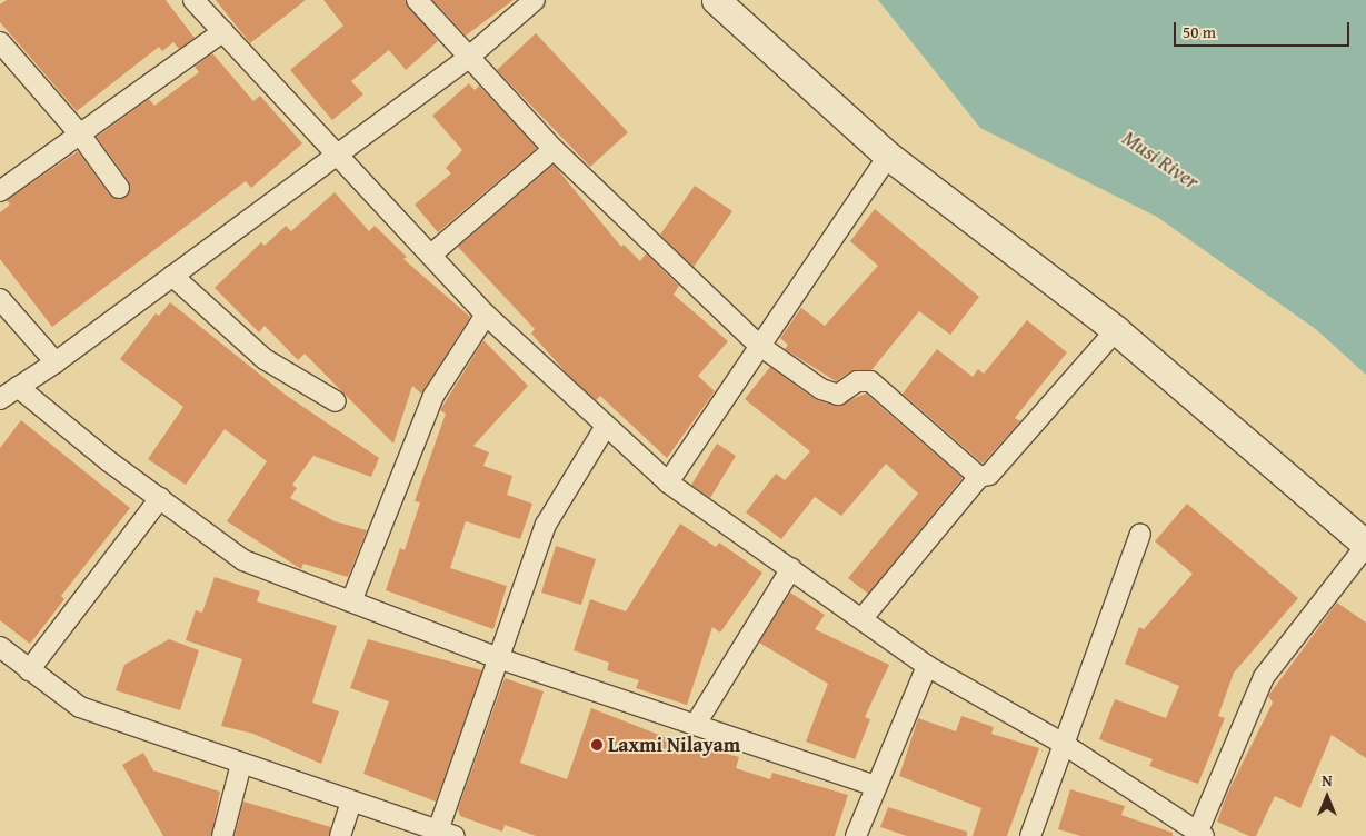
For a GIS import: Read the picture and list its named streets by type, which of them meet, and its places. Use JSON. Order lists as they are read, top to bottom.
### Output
{
  "water": ["Musi River"],
  "places": ["Laxmi Nilayam"],
  "scale_bar": "50 m",
  "north": "top"
}
